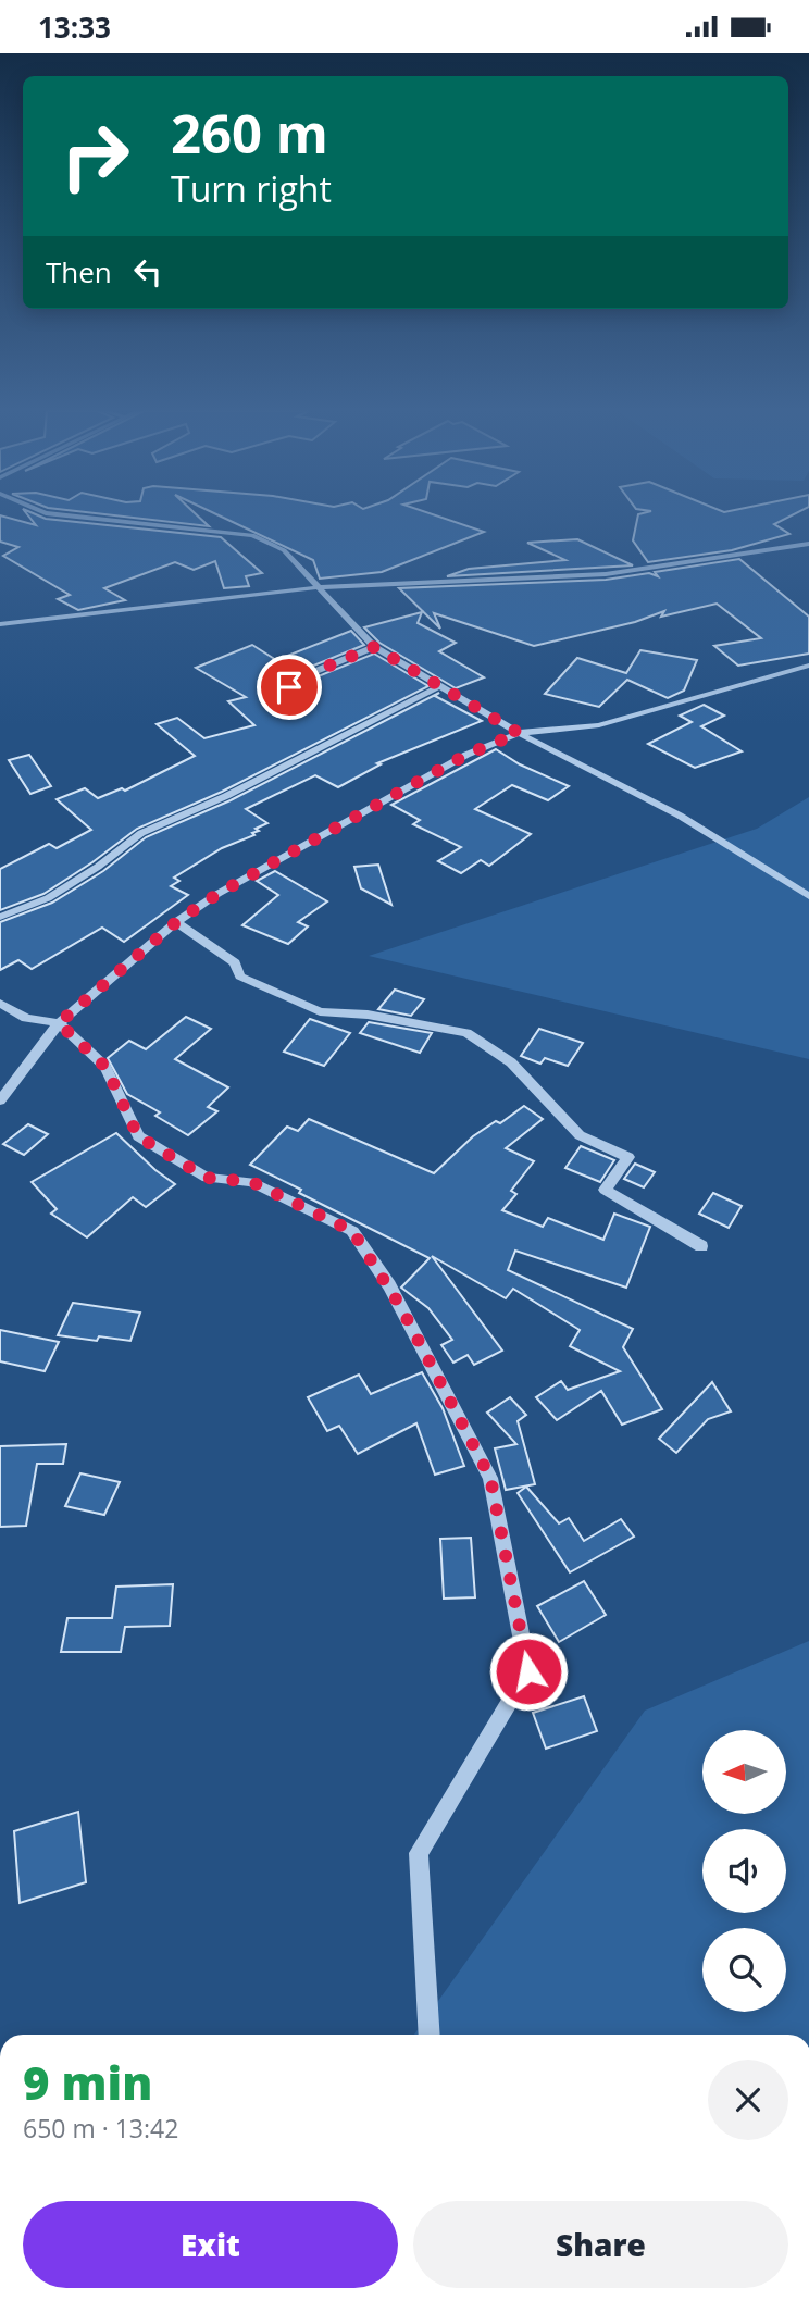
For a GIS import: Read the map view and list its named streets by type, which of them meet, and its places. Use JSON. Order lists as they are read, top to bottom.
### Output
{
  "north": "left",
  "page": {
    "status": "13:33",
    "turn": ["260 m", "Turn right"],
    "then": "Then",
    "heading": ["9 min", "650 m · 13:42"],
    "buttons": ["Exit", "Share"]
  }
}
